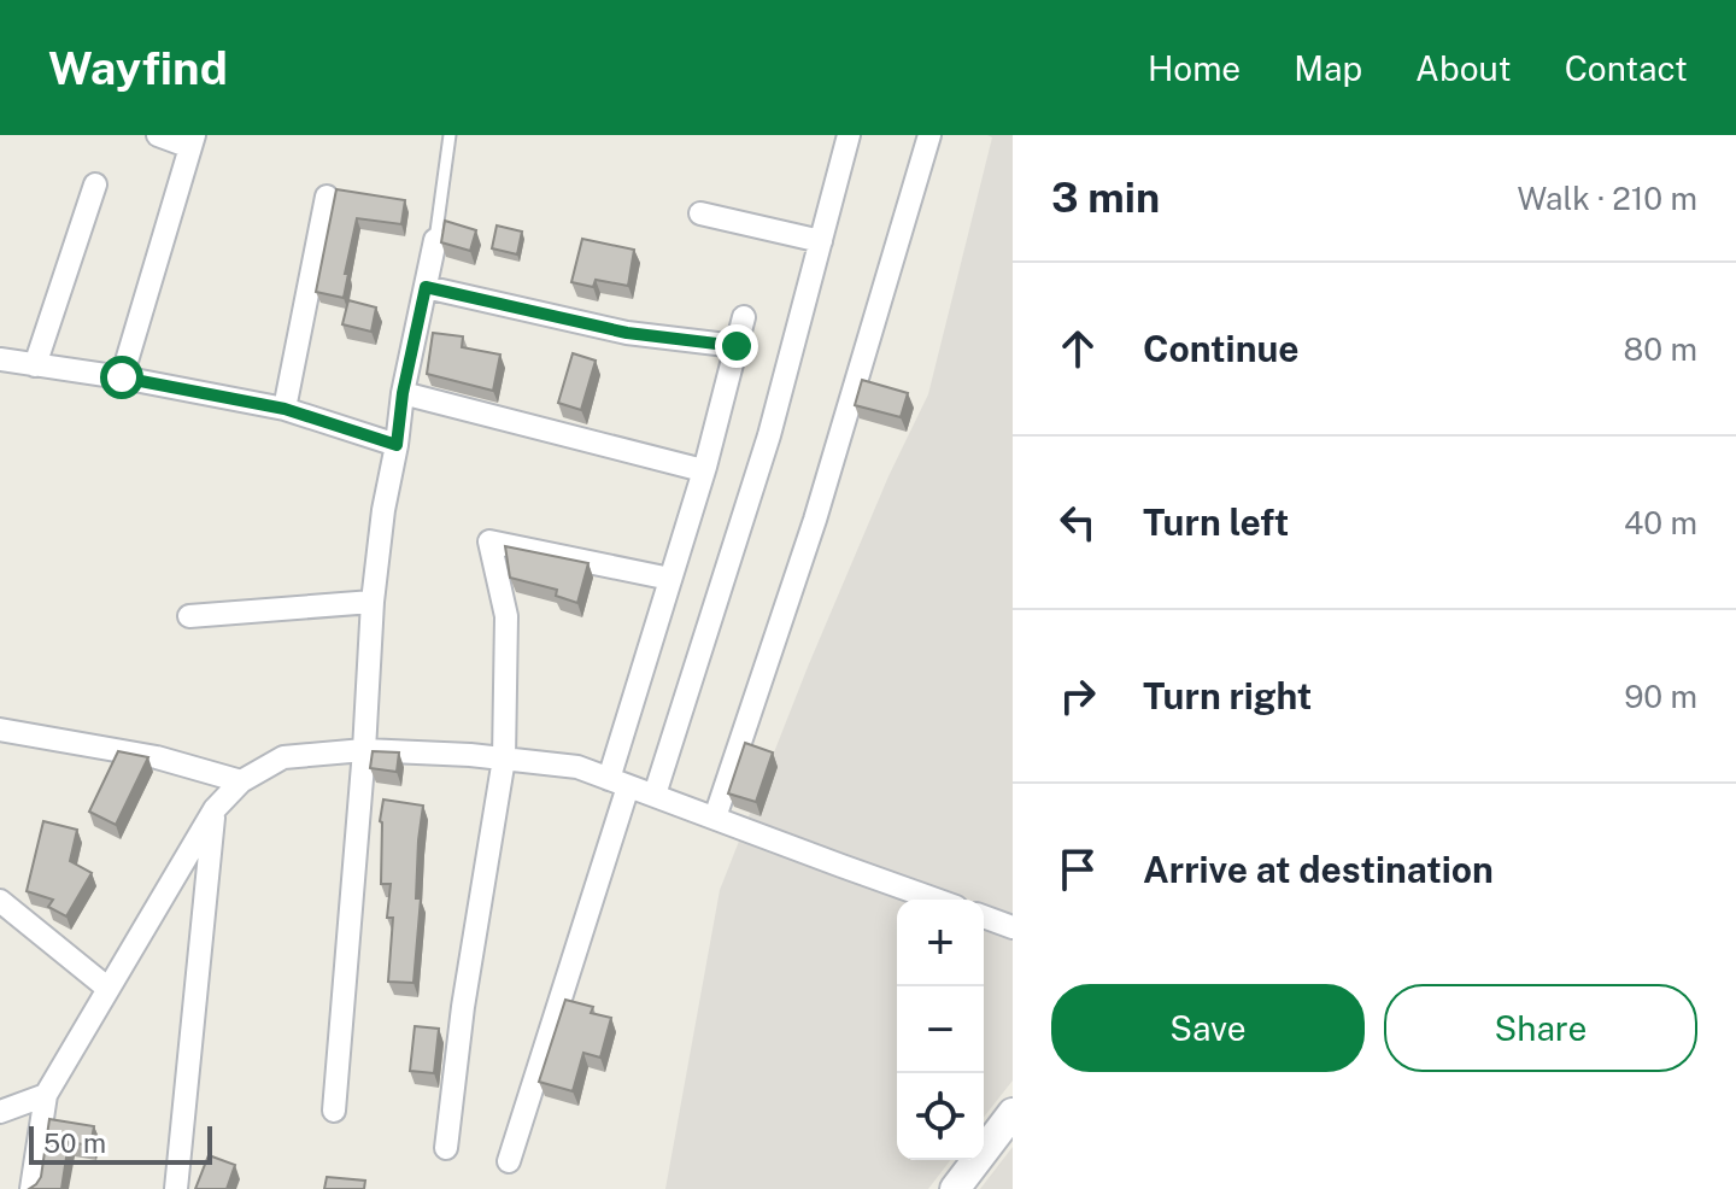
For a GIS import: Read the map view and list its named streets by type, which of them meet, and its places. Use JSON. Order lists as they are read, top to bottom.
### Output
{
  "scale_bar": "50 m",
  "page": {
    "header": "Wayfind",
    "nav": [
      "Home",
      "Map",
      "About",
      "Contact"
    ],
    "heading": ["3 min", "Walk · 210 m"],
    "list": [
      ["Continue", "80 m"],
      ["Turn left", "40 m"],
      ["Turn right", "90 m"],
      "Arrive at destination"
    ],
    "map_buttons": ["+", "−"],
    "buttons": ["Save", "Share"],
    "scale": "50 m"
  }
}
